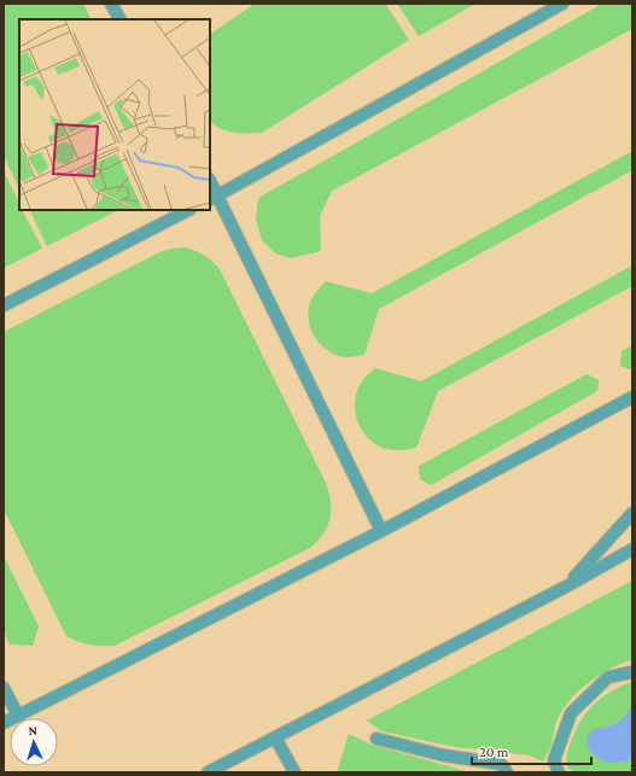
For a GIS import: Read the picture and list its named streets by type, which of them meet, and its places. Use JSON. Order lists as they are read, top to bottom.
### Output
{
  "scale_bar": "20 m",
  "north": "top"
}
